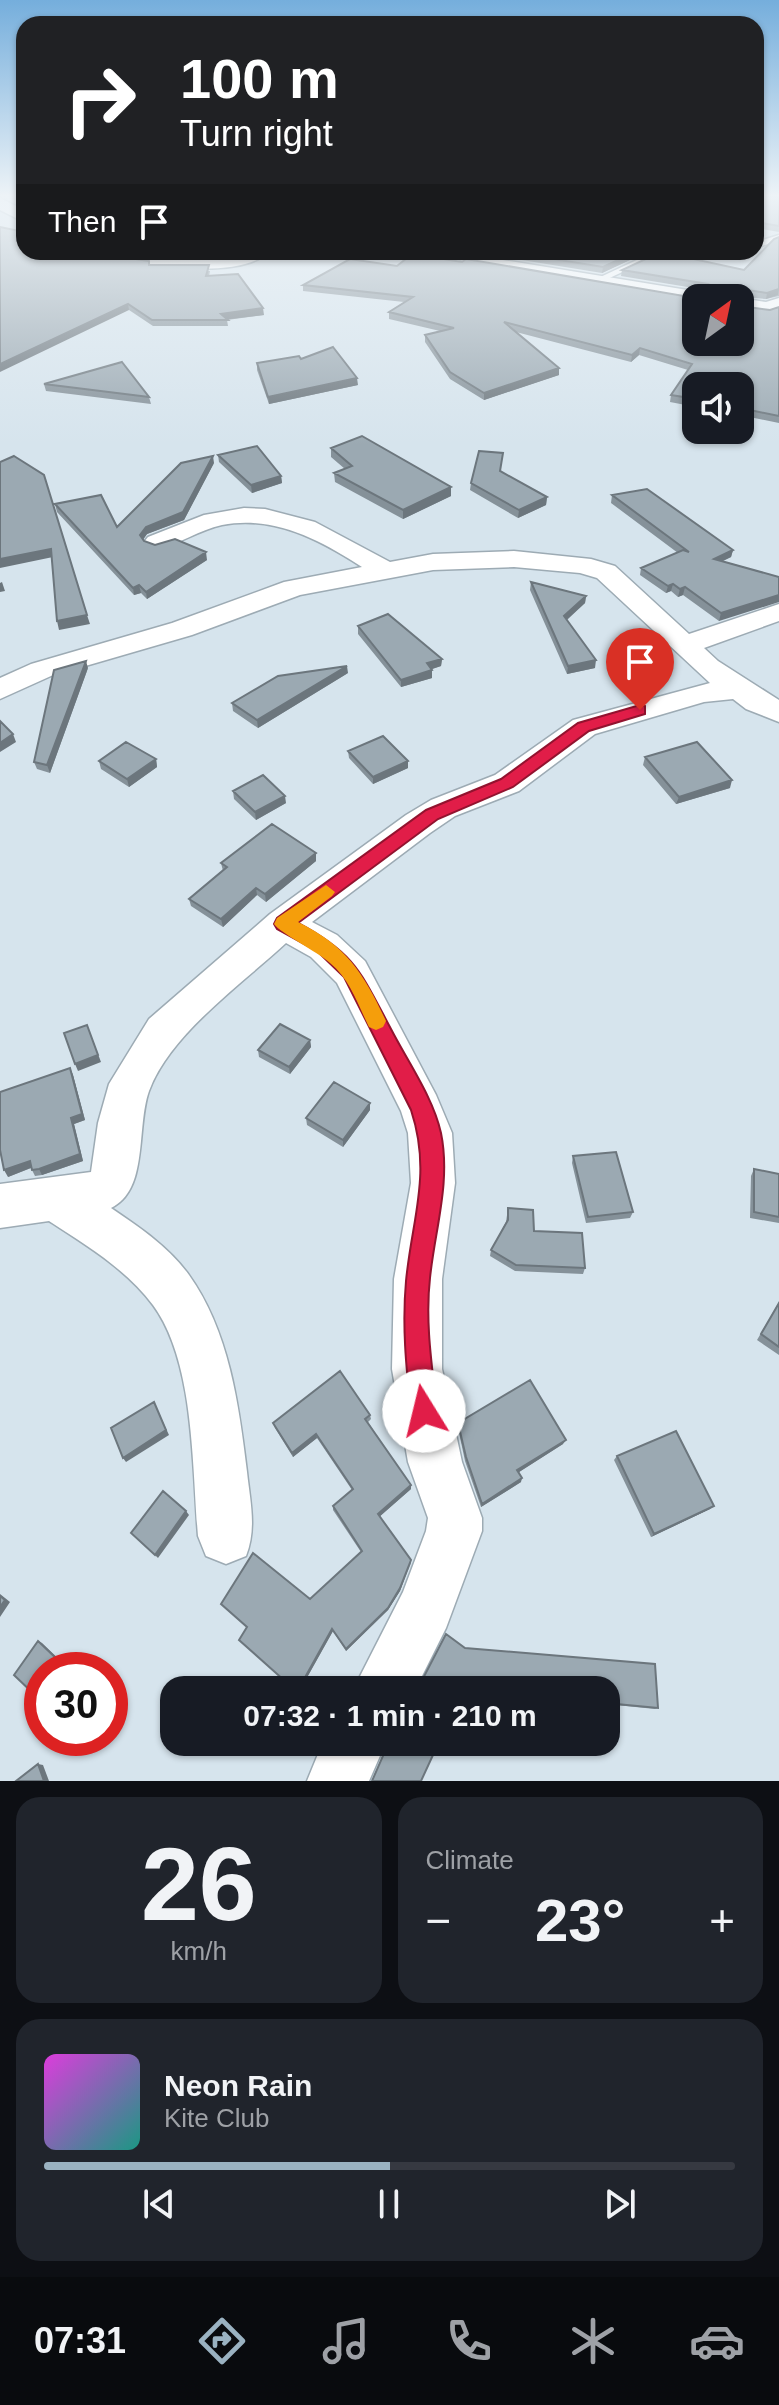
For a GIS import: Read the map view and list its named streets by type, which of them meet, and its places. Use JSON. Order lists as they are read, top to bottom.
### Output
{
  "north": "top right",
  "page": {
    "turn": ["100 m", "Turn right"],
    "then": "Then",
    "limit": "30",
    "trip": "07:32 · 1 min · 210 m",
    "tile": [
      ["26", "km/h"],
      "Climate"
    ],
    "heat": ["−", "23°", "+"],
    "song": ["Neon Rain", "Kite Club"],
    "tabs": "07:31"
  }
}
